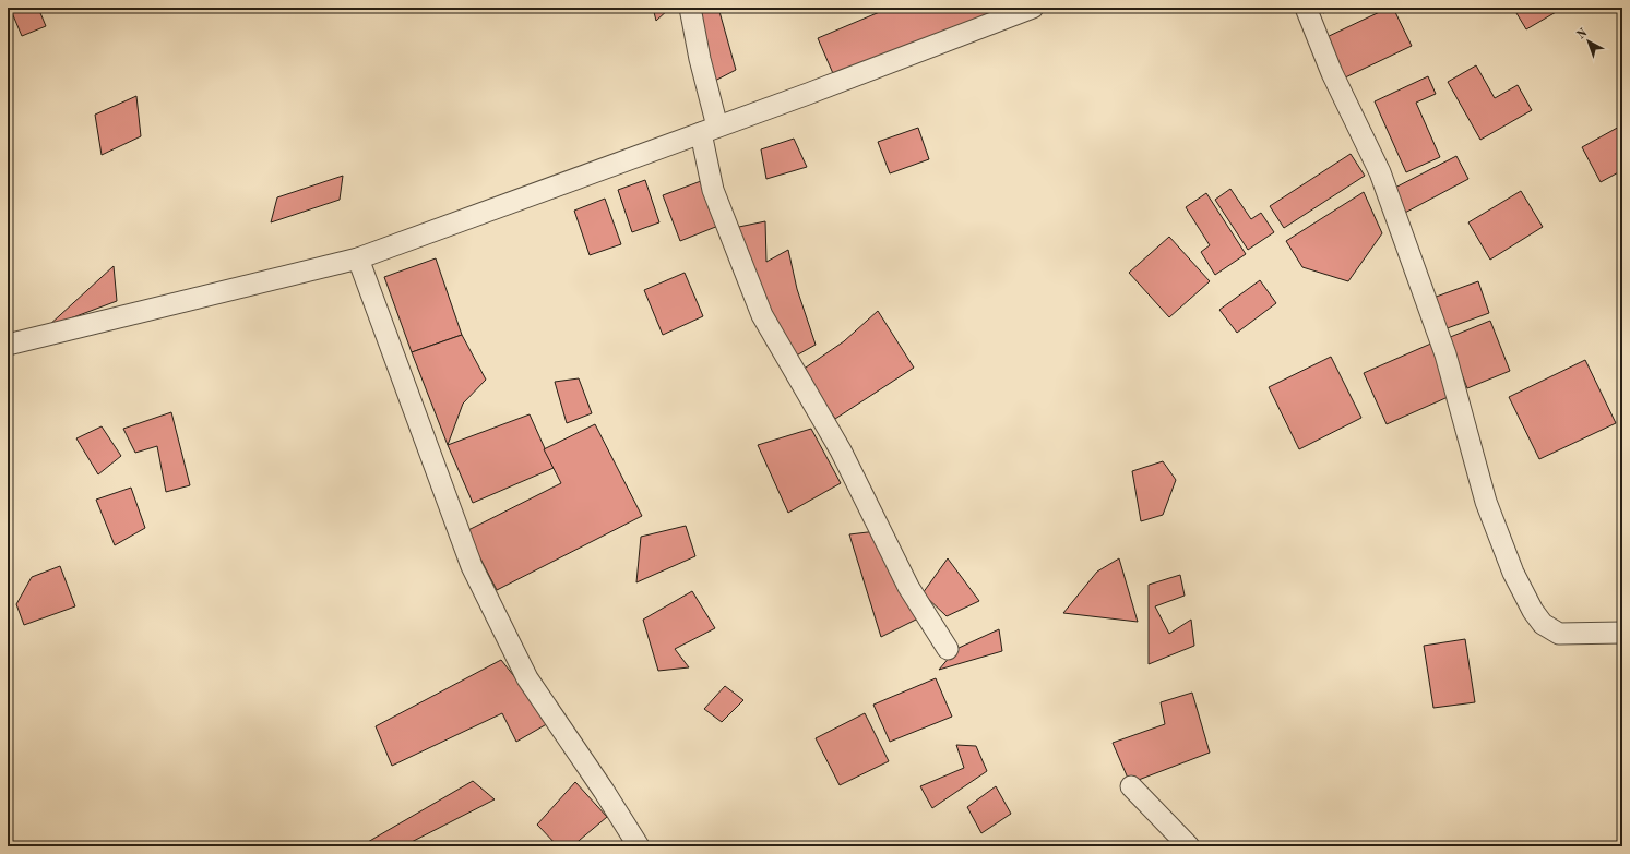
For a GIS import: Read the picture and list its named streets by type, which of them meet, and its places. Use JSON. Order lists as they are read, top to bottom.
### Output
{
  "north": "top left"
}
